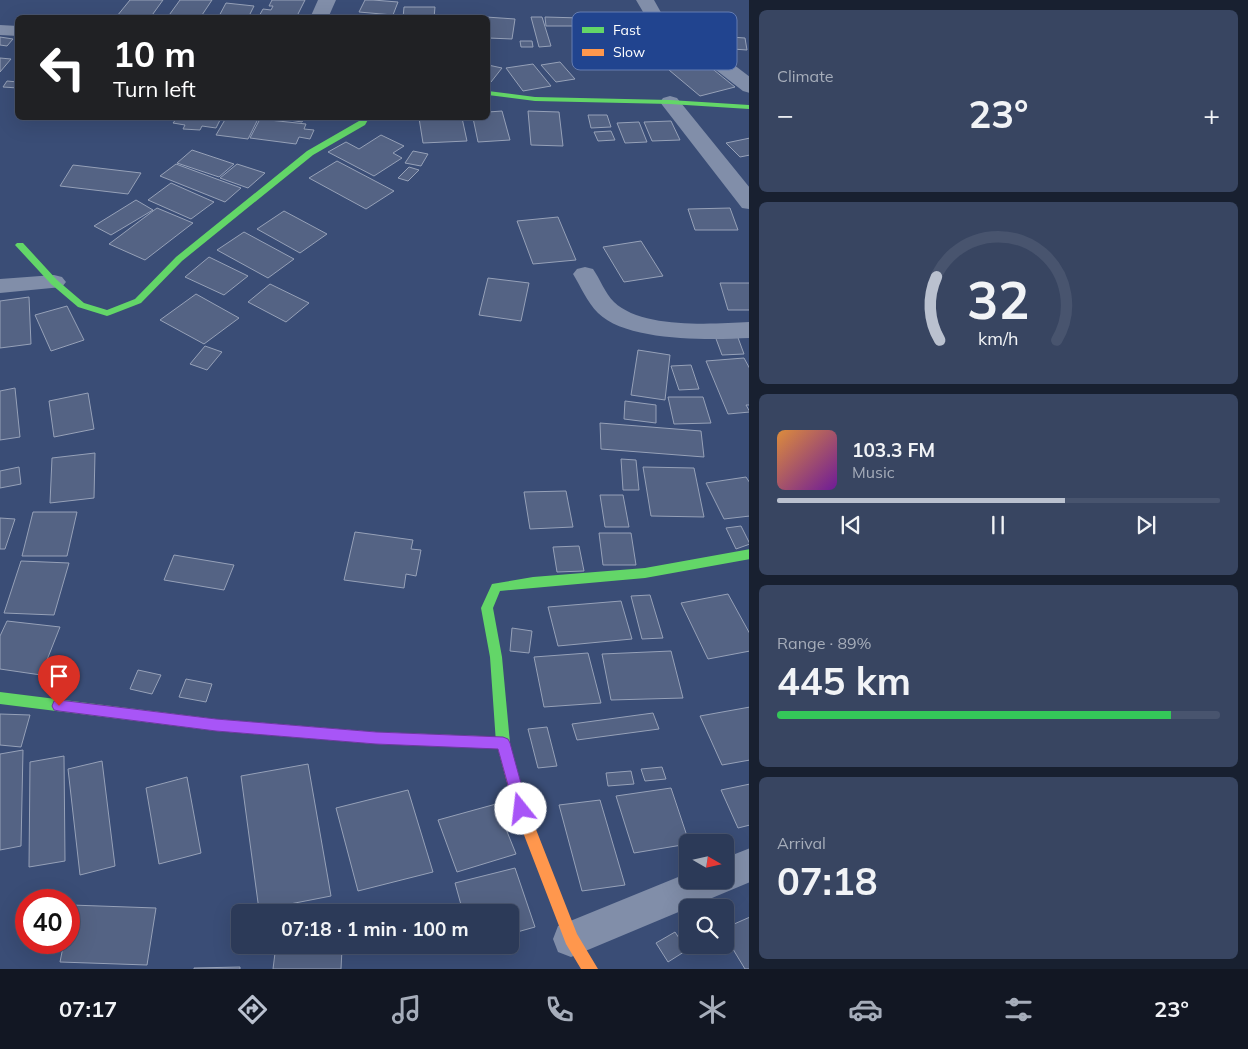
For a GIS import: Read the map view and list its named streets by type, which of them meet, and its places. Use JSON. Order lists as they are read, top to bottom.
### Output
{
  "legend": ["Fast", "Slow"],
  "north": "right",
  "page": {
    "tile": [
      "Climate",
      ["Range · 89%", "445 km"],
      ["Arrival", "07:18"]
    ],
    "turn": ["10 m", "Turn left"],
    "heat": ["−", "23°", "+"],
    "song": ["103.3 FM", "Music"],
    "limit": "40",
    "trip": "07:18 · 1 min · 100 m",
    "tabs": ["07:17", "23°"],
    "gauge": ["32", "km/h"]
  }
}
